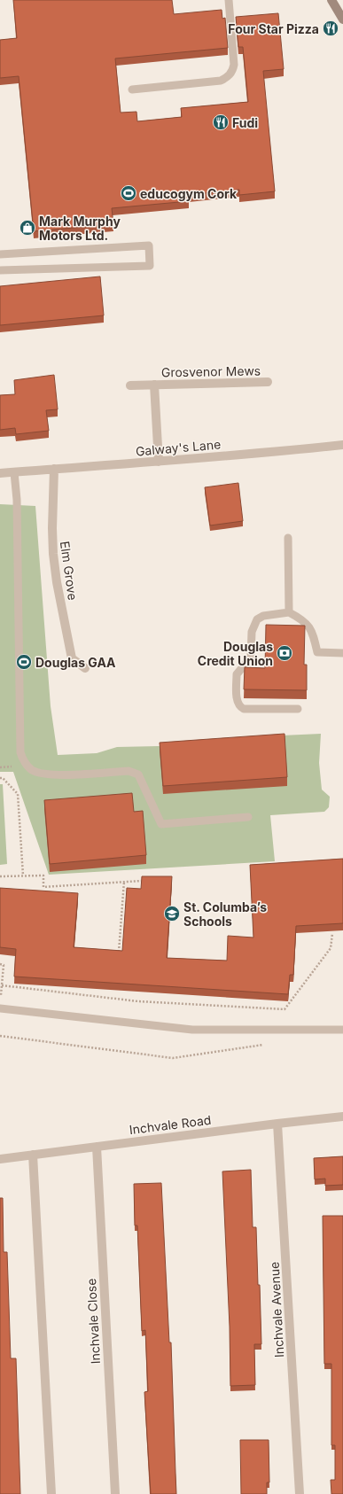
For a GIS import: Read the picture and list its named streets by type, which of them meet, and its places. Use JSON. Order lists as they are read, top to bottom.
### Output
{
  "streets": {
    "street": [
      "Grosvenor Mews",
      "Galway's Lane",
      "Elm Grove",
      "Inchvale Road",
      "Inchvale Avenue",
      "Inchvale Close"
    ]
  },
  "crossings": [
    ["Grosvenor Mews", "Galway's Lane"],
    ["Galway's Lane", "Elm Grove"],
    ["Inchvale Road", "Inchvale Avenue"],
    ["Inchvale Road", "Inchvale Close"]
  ],
  "places": {
    "restaurant": ["Four Star Pizza", "Fudi"],
    "sports": ["educogym Cork", "Douglas GAA"],
    "shop": ["Mark Murphy Motors Ltd."],
    "bank": ["Douglas Credit Union"],
    "school or university": ["St. Columba’s Schools"]
  }
}
